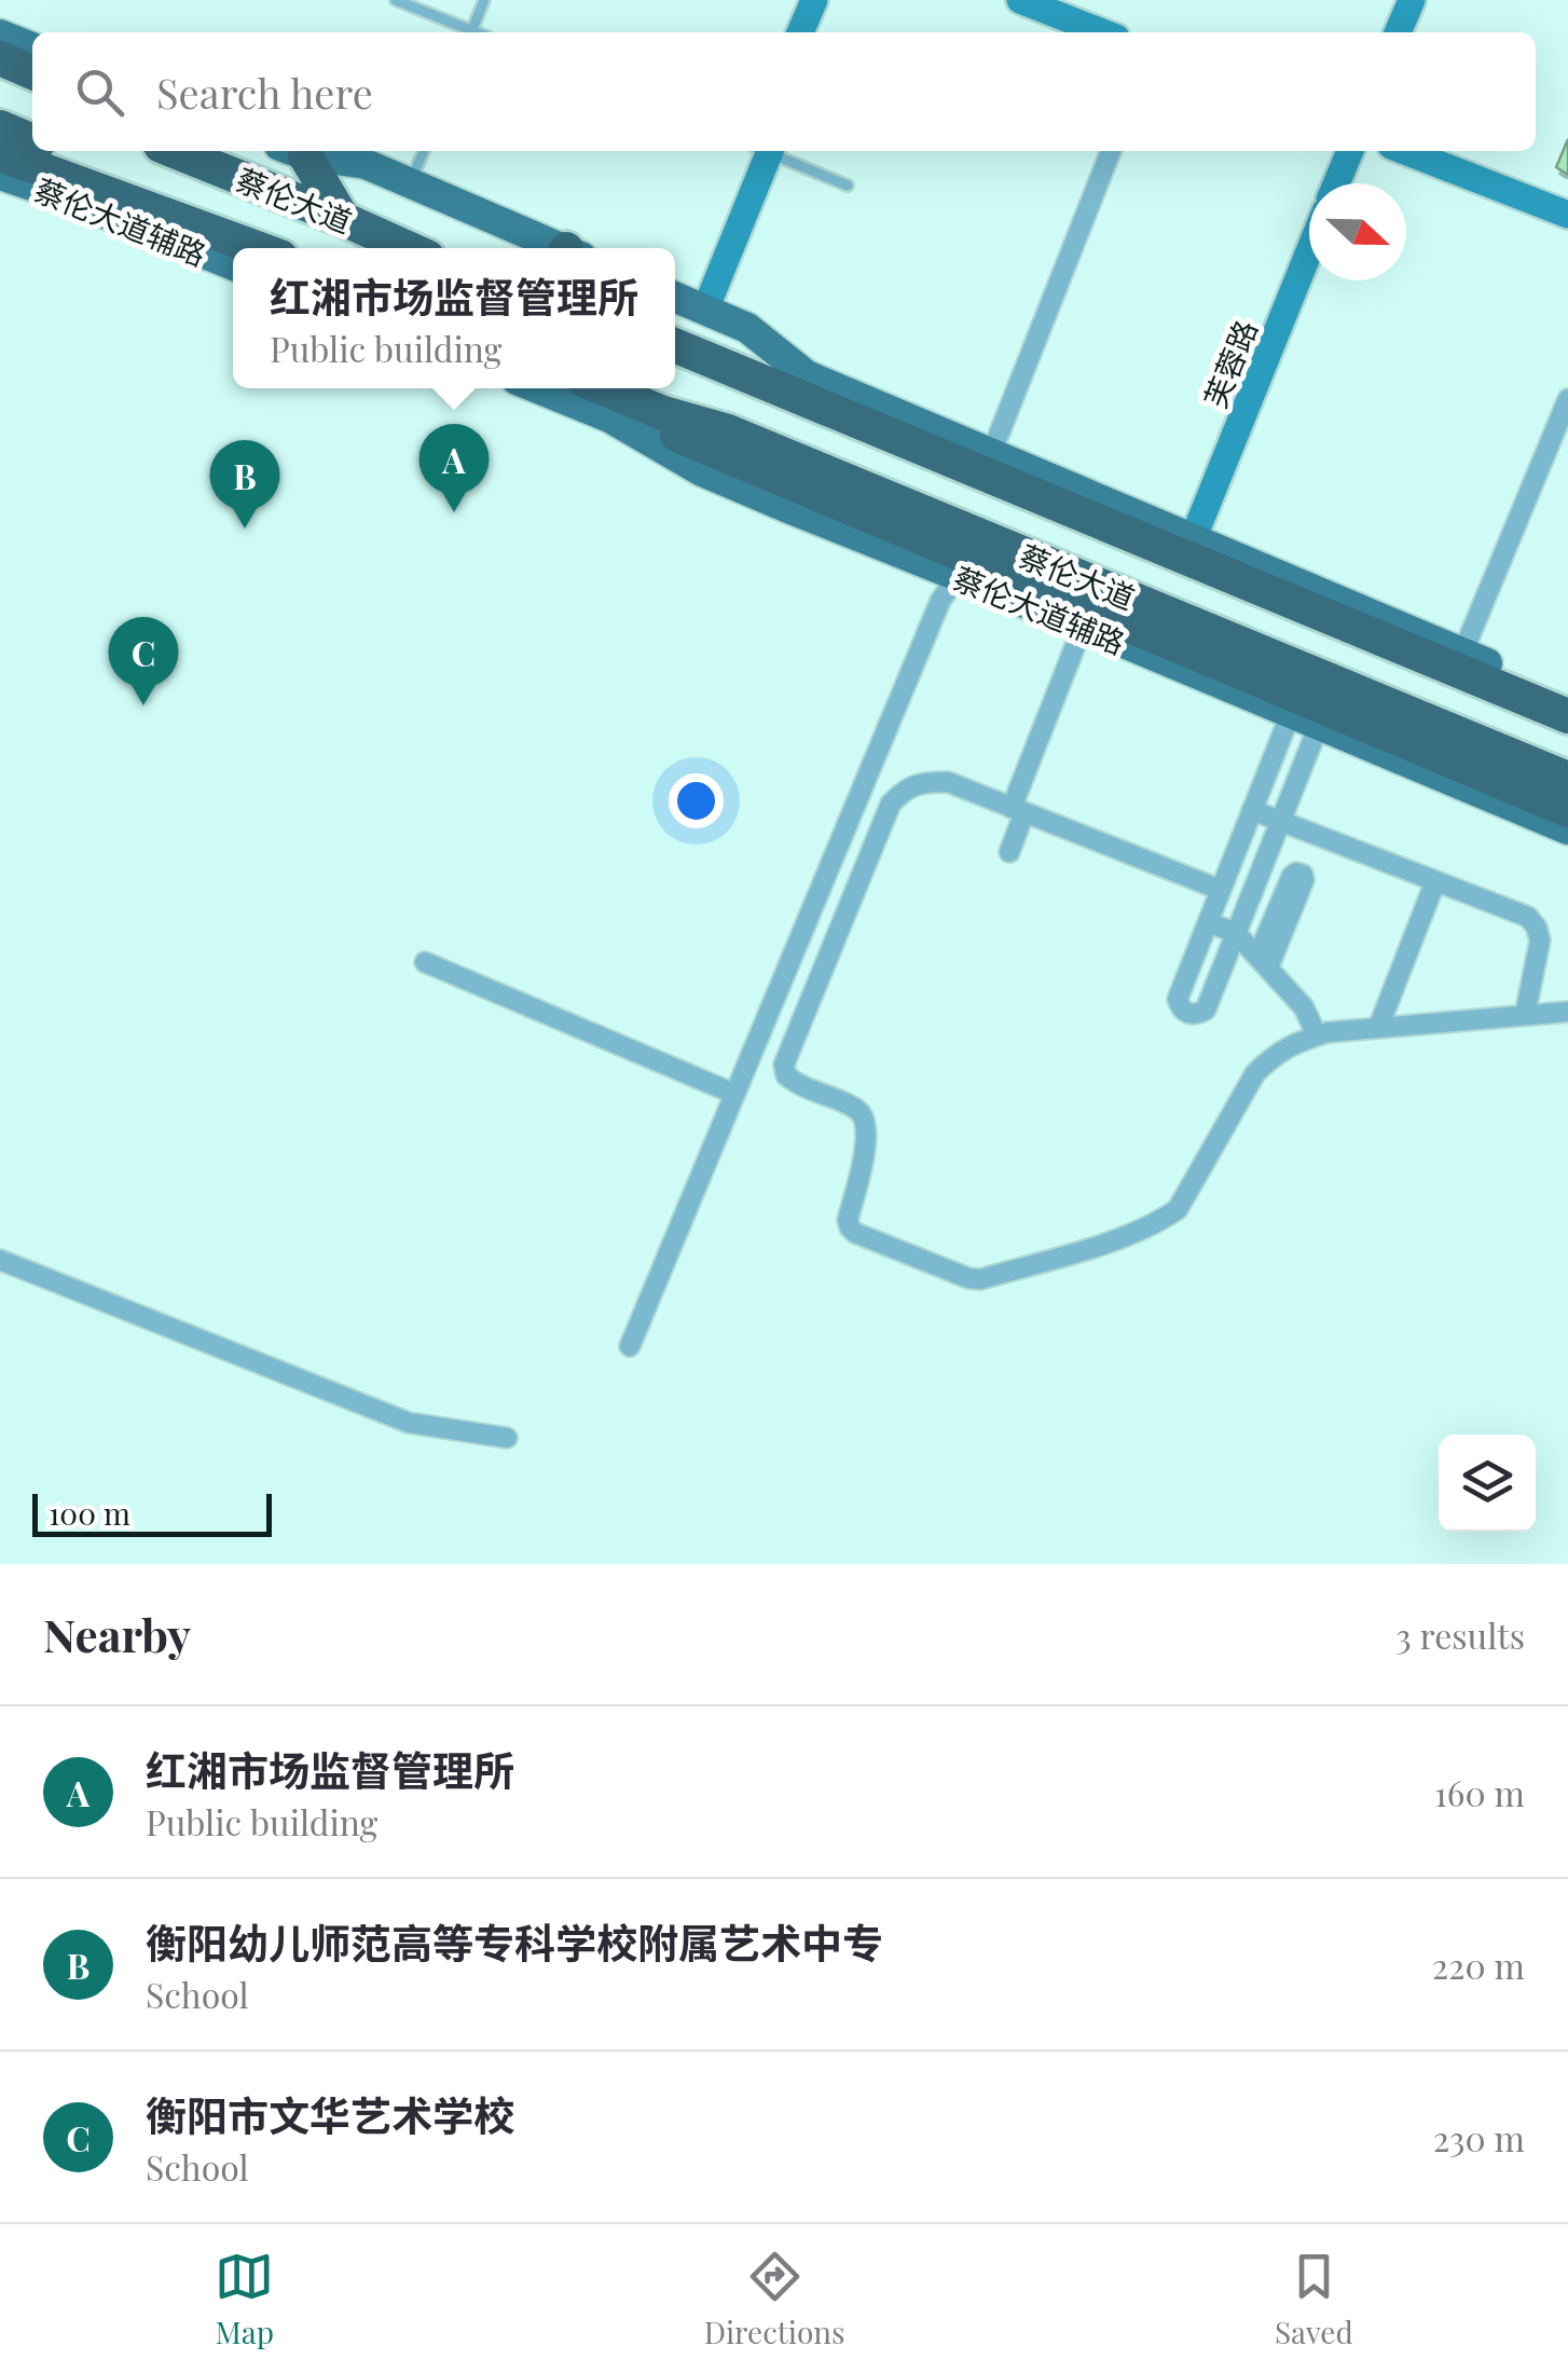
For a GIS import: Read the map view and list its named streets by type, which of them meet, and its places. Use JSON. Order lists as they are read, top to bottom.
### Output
{
  "streets": {
    "highway": ["蔡伦大道"],
    "main road": ["蔡伦大道辅路"],
    "street": ["芙蓉路"]
  },
  "scale_bar": "100 m",
  "north": "right",
  "page": {
    "search": "Search here",
    "popup": ["红湘市场监督管理所", "Public building"],
    "pins": ["A", "B", "C"],
    "scale": "100 m",
    "heading": ["Nearby", "3 results"],
    "list": [
      {
        "mark": "A",
        "name": "红湘市场监督管理所",
        "note": "Public building",
        "value": "160 m"
      },
      {
        "mark": "B",
        "name": "衡阳幼儿师范高等专科学校附属艺术中专",
        "note": "School",
        "value": "220 m"
      },
      {
        "mark": "C",
        "name": "衡阳市文华艺术学校",
        "note": "School",
        "value": "230 m"
      }
    ],
    "nav": ["Map", "Directions", "Saved"]
  }
}
